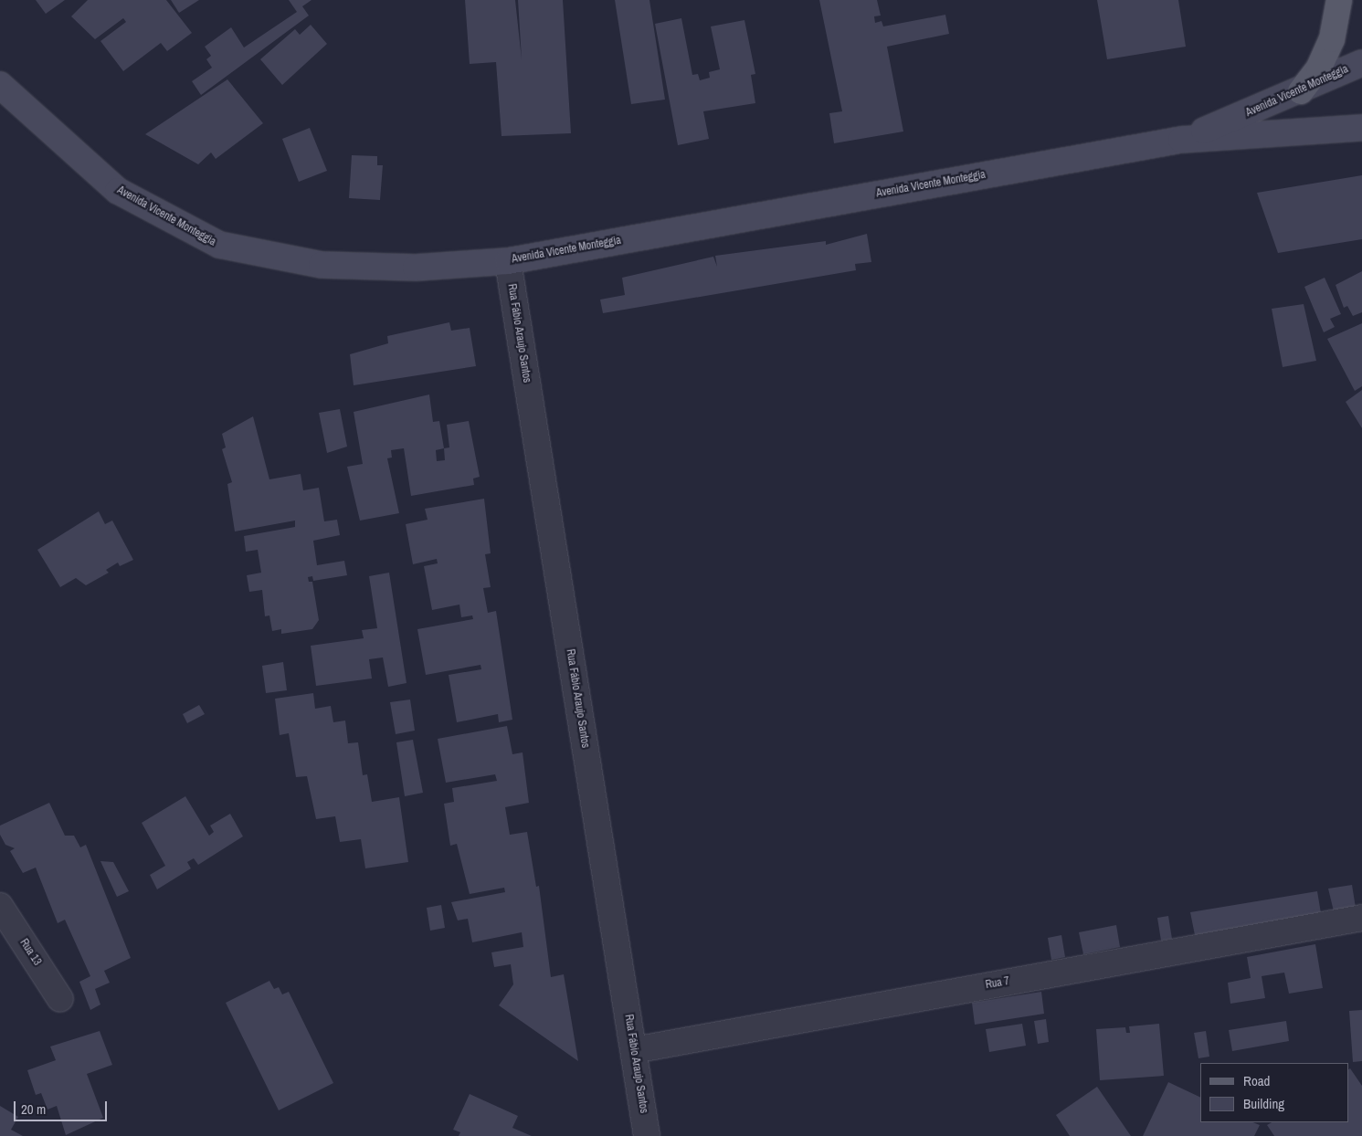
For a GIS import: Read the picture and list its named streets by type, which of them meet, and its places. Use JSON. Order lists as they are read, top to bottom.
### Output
{
  "streets": {
    "main road": ["Avenida Vicente Monteggia"],
    "street": ["Rua Fábio Araujo Santos", "Rua 13", "Rua 7"]
  },
  "crossings": [
    ["Avenida Vicente Monteggia", "Rua Fábio Araujo Santos"],
    ["Rua Fábio Araujo Santos", "Rua 7"]
  ],
  "legend": ["Road", "Building"],
  "scale_bar": "20 m"
}
